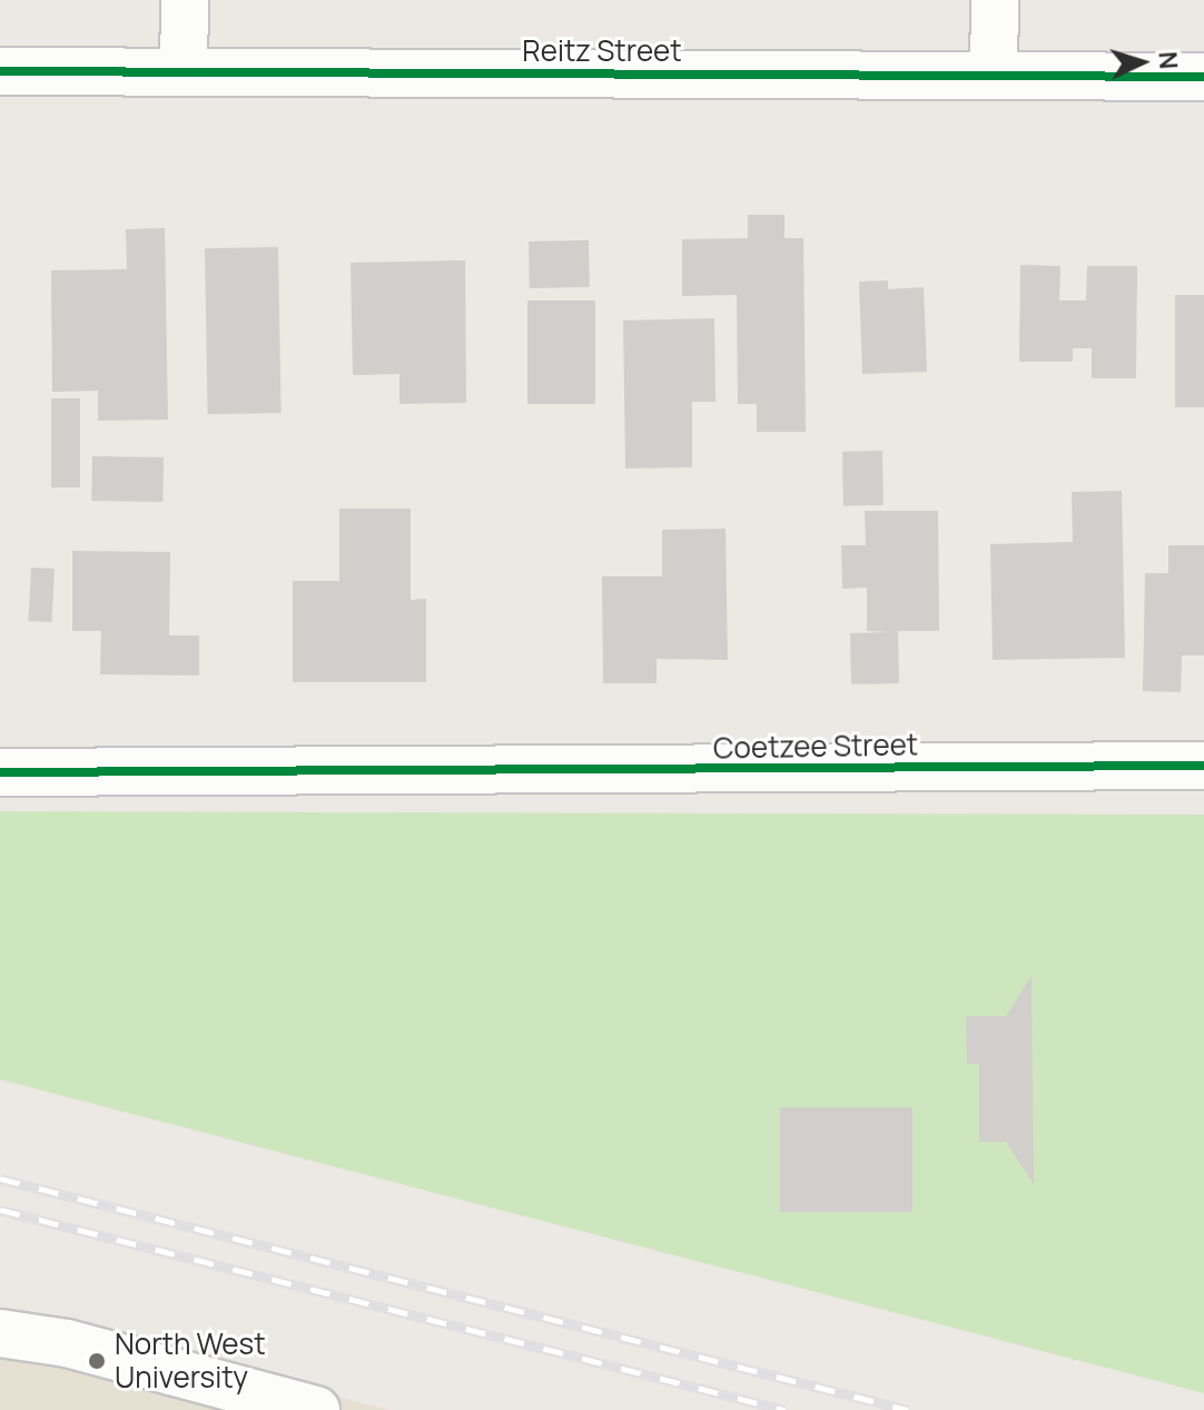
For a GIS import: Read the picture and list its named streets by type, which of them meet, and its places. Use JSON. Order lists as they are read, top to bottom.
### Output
{
  "streets": {
    "street": ["Reitz Street", "Coetzee Street"]
  },
  "places": ["North West University"],
  "north": "right"
}
